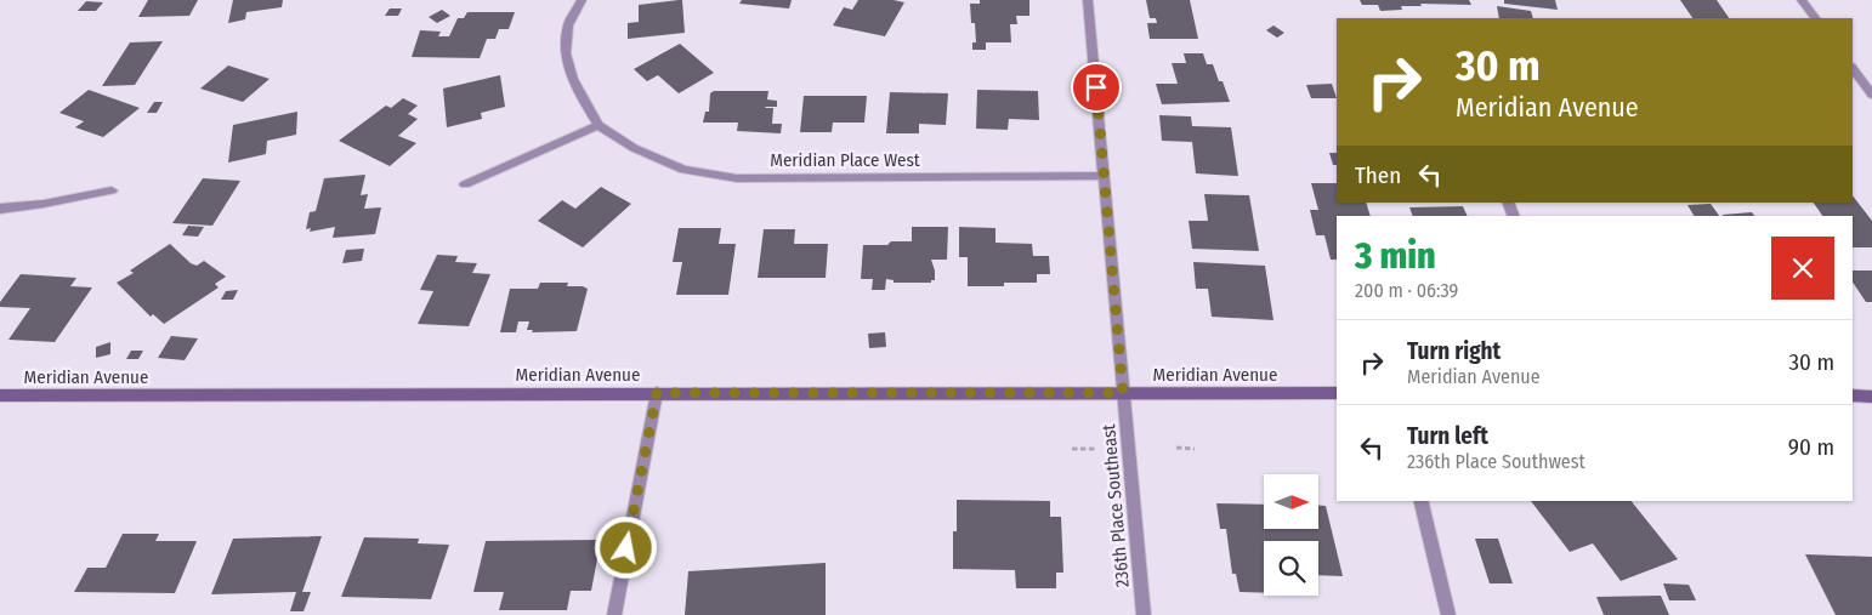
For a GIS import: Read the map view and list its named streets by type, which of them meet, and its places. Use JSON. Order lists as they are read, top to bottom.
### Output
{
  "streets": {
    "main road": ["Meridian Avenue"],
    "street": ["Meridian Place West", "236th Place Southeast"]
  },
  "crossings": [
    ["Meridian Place West", "236th Place Southeast"],
    ["Meridian Avenue", "236th Place Southeast"]
  ],
  "north": "right",
  "page": {
    "turn": ["30 m", "Meridian Avenue"],
    "then": "Then",
    "heading": ["3 min", "200 m · 06:39"],
    "list": [
      {
        "name": "Turn right",
        "note": "Meridian Avenue",
        "value": "30 m"
      },
      {
        "name": "Turn left",
        "note": "236th Place Southwest",
        "value": "90 m"
      }
    ]
  }
}
